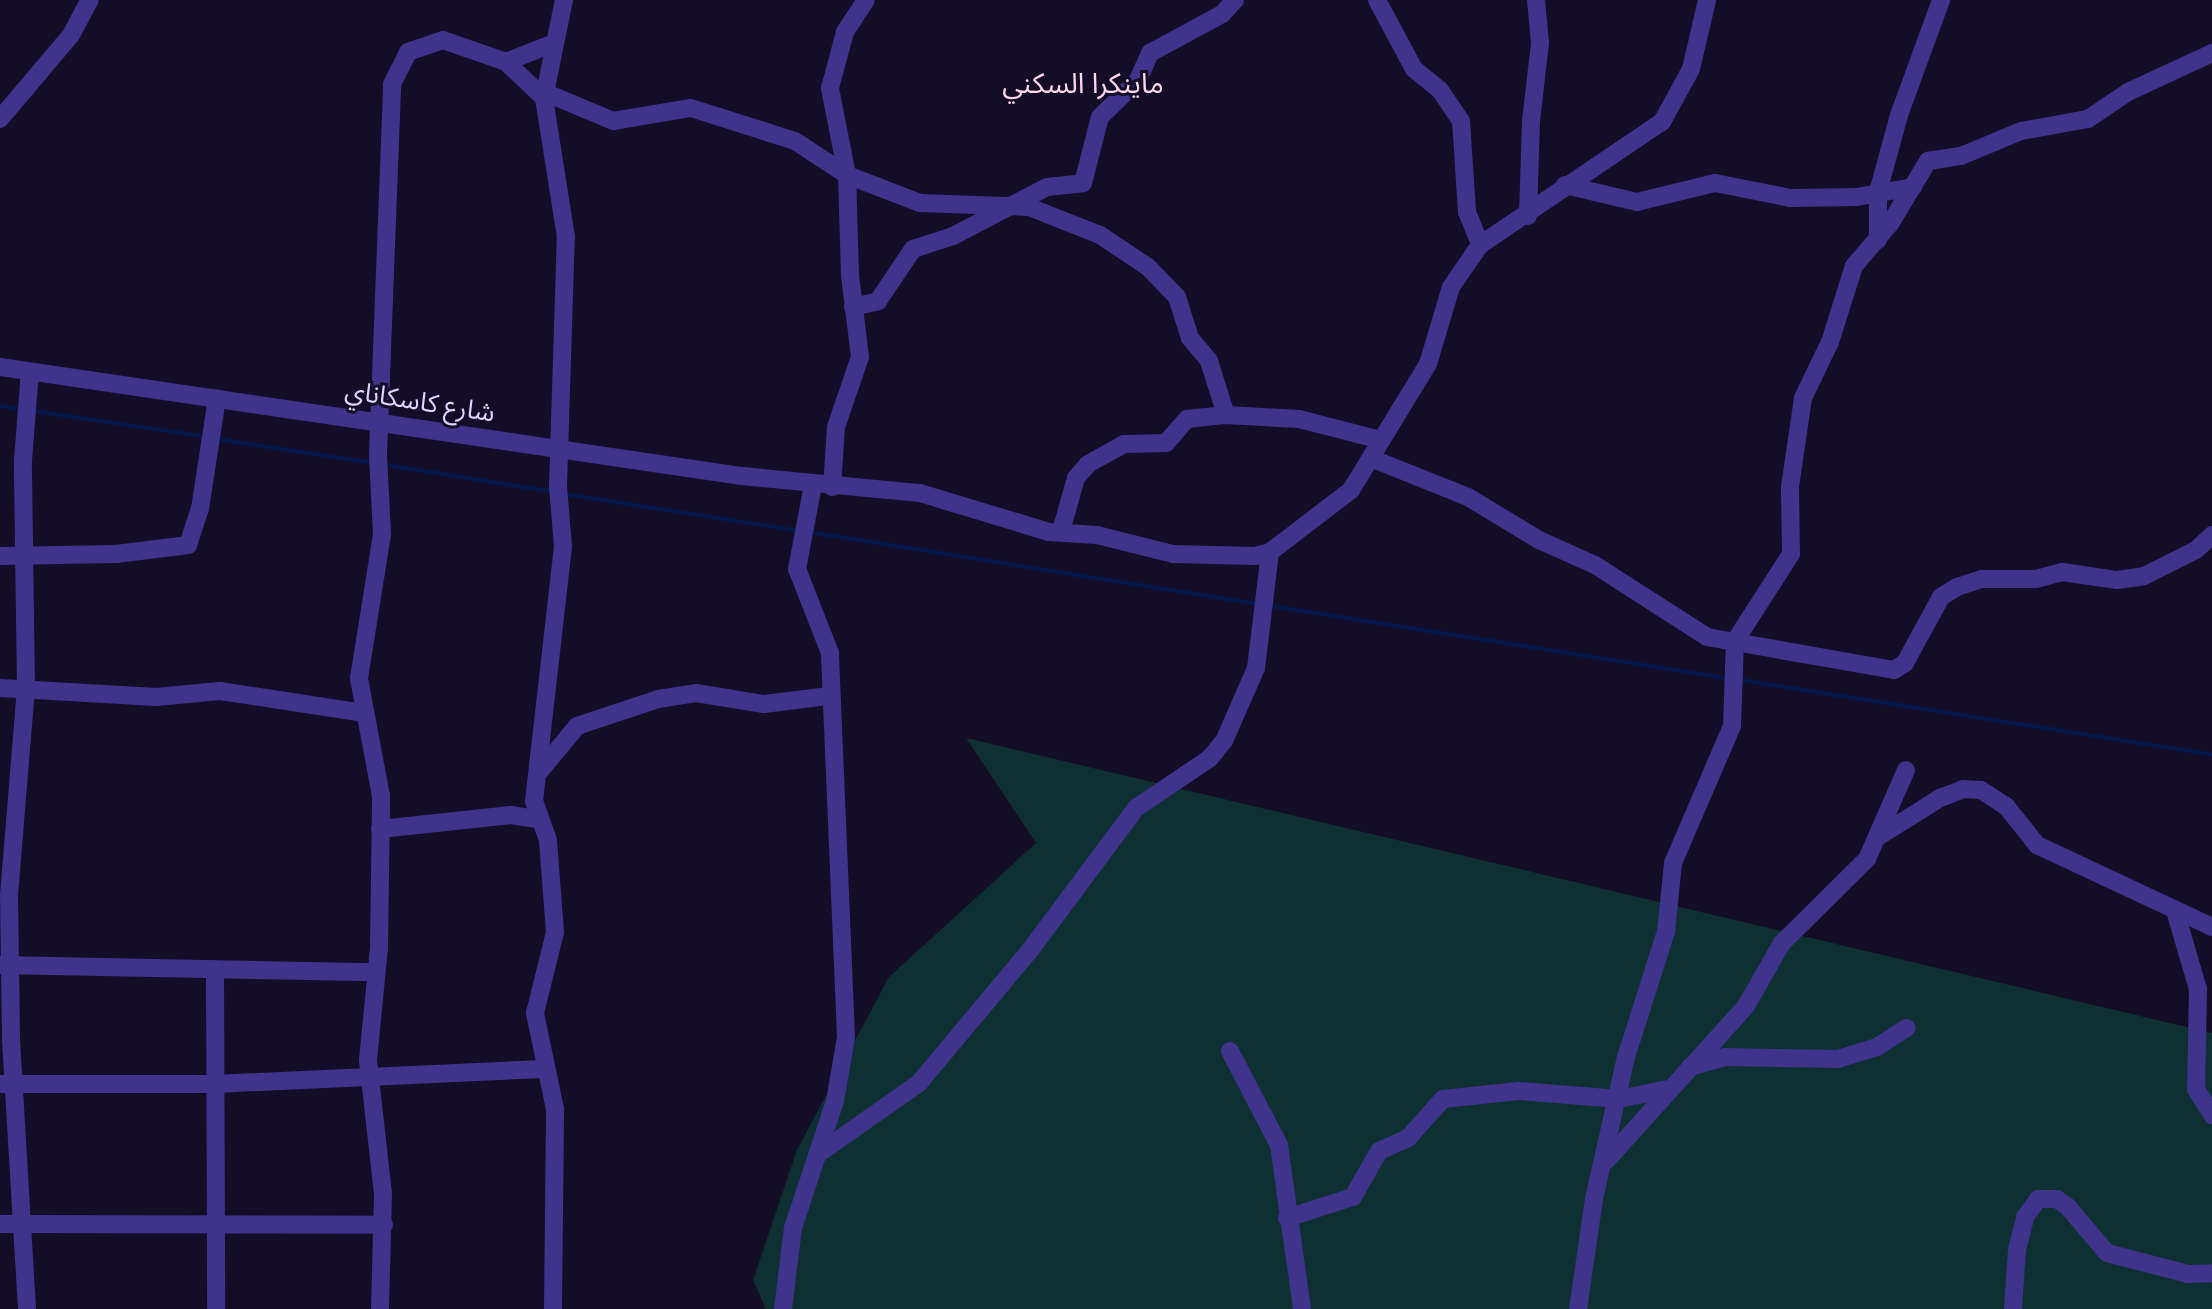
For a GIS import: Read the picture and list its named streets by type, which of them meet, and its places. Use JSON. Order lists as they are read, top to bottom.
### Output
{
  "streets": {
    "street": ["شارع كاسكاناي"]
  },
  "districts": ["ماينكرا السكني"]
}
